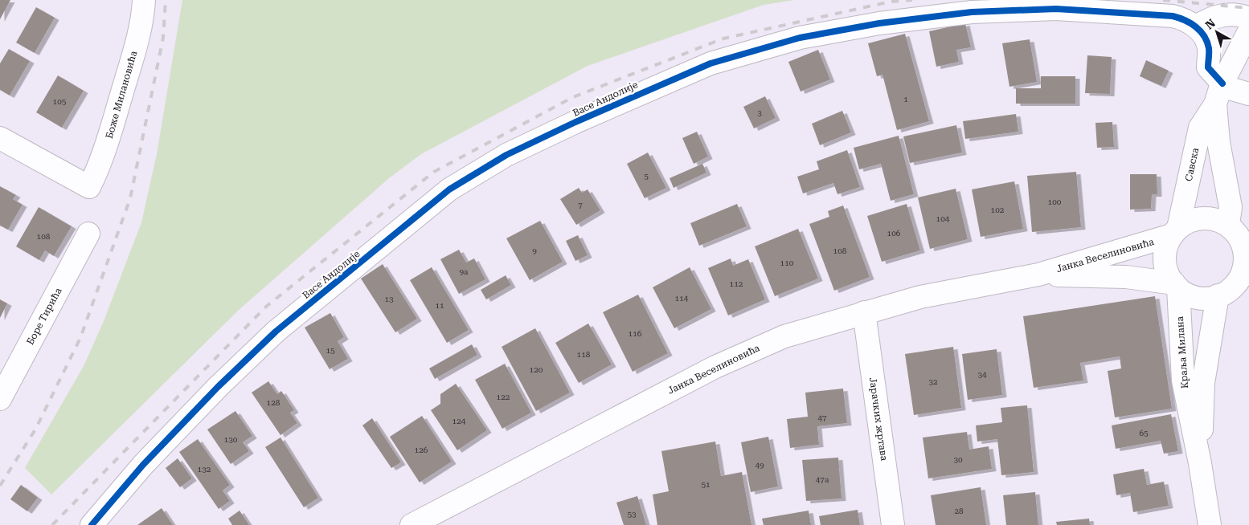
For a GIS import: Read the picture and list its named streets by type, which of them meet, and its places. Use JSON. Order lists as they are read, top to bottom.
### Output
{
  "streets": {
    "street": [
      "Боже Милановића",
      "Васе Андолије",
      "Савска",
      "Јанка Веселиновића",
      "Боре Тирића",
      "Краља Милана",
      "Јарачких жртава"
    ]
  },
  "crossings": [
    ["Савска", "Јанка Веселиновића"],
    ["Савска", "Краља Милана"],
    ["Јанка Веселиновића", "Краља Милана"],
    ["Јанка Веселиновића", "Јарачких жртава"]
  ],
  "house_numbers": [
    "1",
    "105",
    "3",
    "5",
    "100",
    "7",
    "102",
    "104",
    "106",
    "108",
    "9",
    "108",
    "110",
    "9a",
    "112",
    "114",
    "13",
    "11",
    "116",
    "15",
    "118",
    "120",
    "34",
    "32",
    "122",
    "128",
    "47",
    "124",
    "65",
    "130",
    "126",
    "30",
    "49",
    "132",
    "47a",
    "51",
    "28",
    "53"
  ],
  "north": "top left"
}
